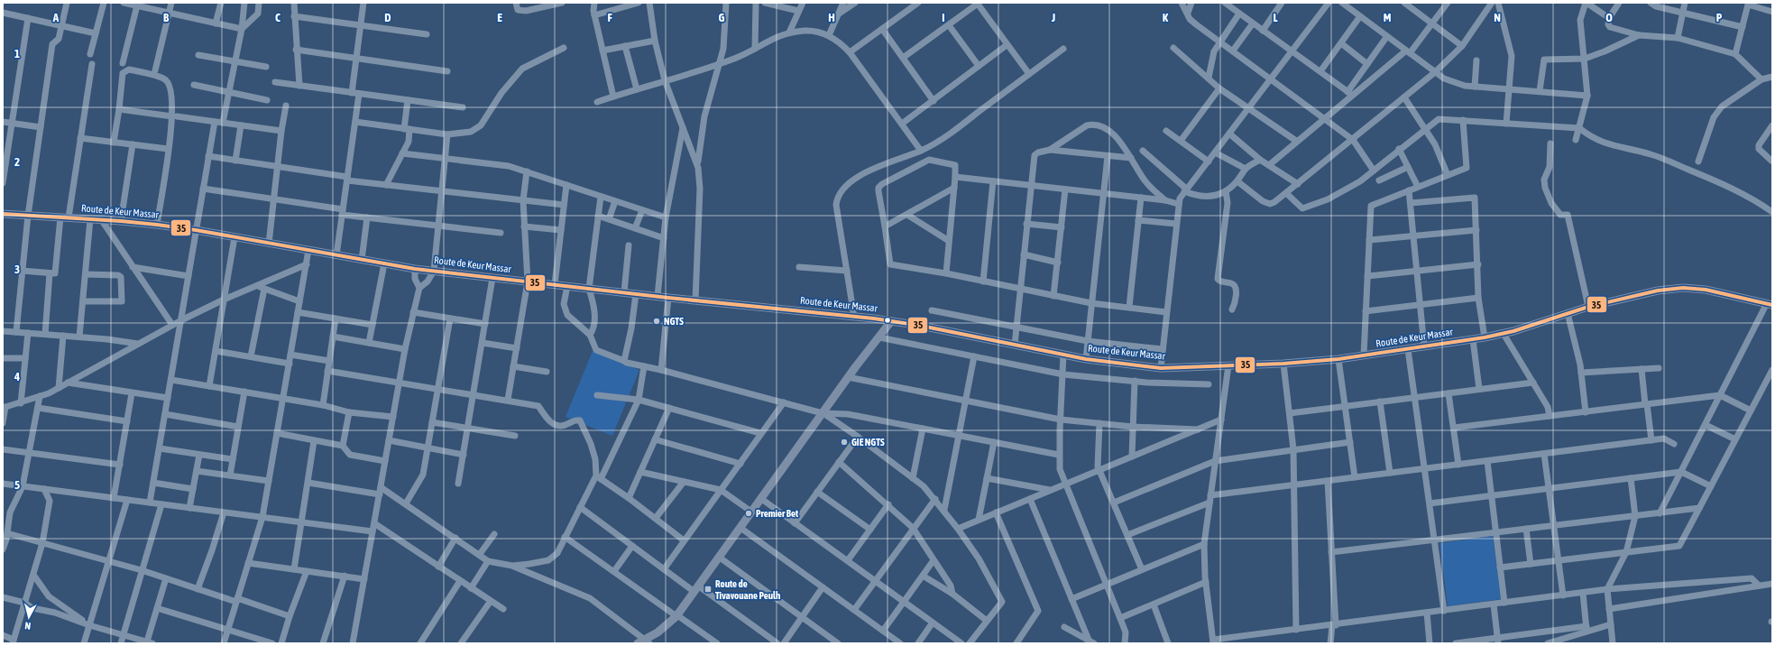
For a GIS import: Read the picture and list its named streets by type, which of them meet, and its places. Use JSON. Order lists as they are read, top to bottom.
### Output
{
  "streets": {
    "main road": ["Route de Keur Massar"]
  },
  "places": {
    "other": ["NGTS", "GIE NGTS", "Premier Bet"],
    "transit": ["Route de Tivavouane Peulh"]
  },
  "lines": ["transit line 35"],
  "north": "bottom",
  "grid": {
    "columns": [
      "A",
      "B",
      "C",
      "D",
      "E",
      "F",
      "G",
      "H",
      "I",
      "J",
      "K",
      "L",
      "M",
      "N",
      "O",
      "P"
    ],
    "rows": [
      "1",
      "2",
      "3",
      "4",
      "5"
    ]
  }
}
